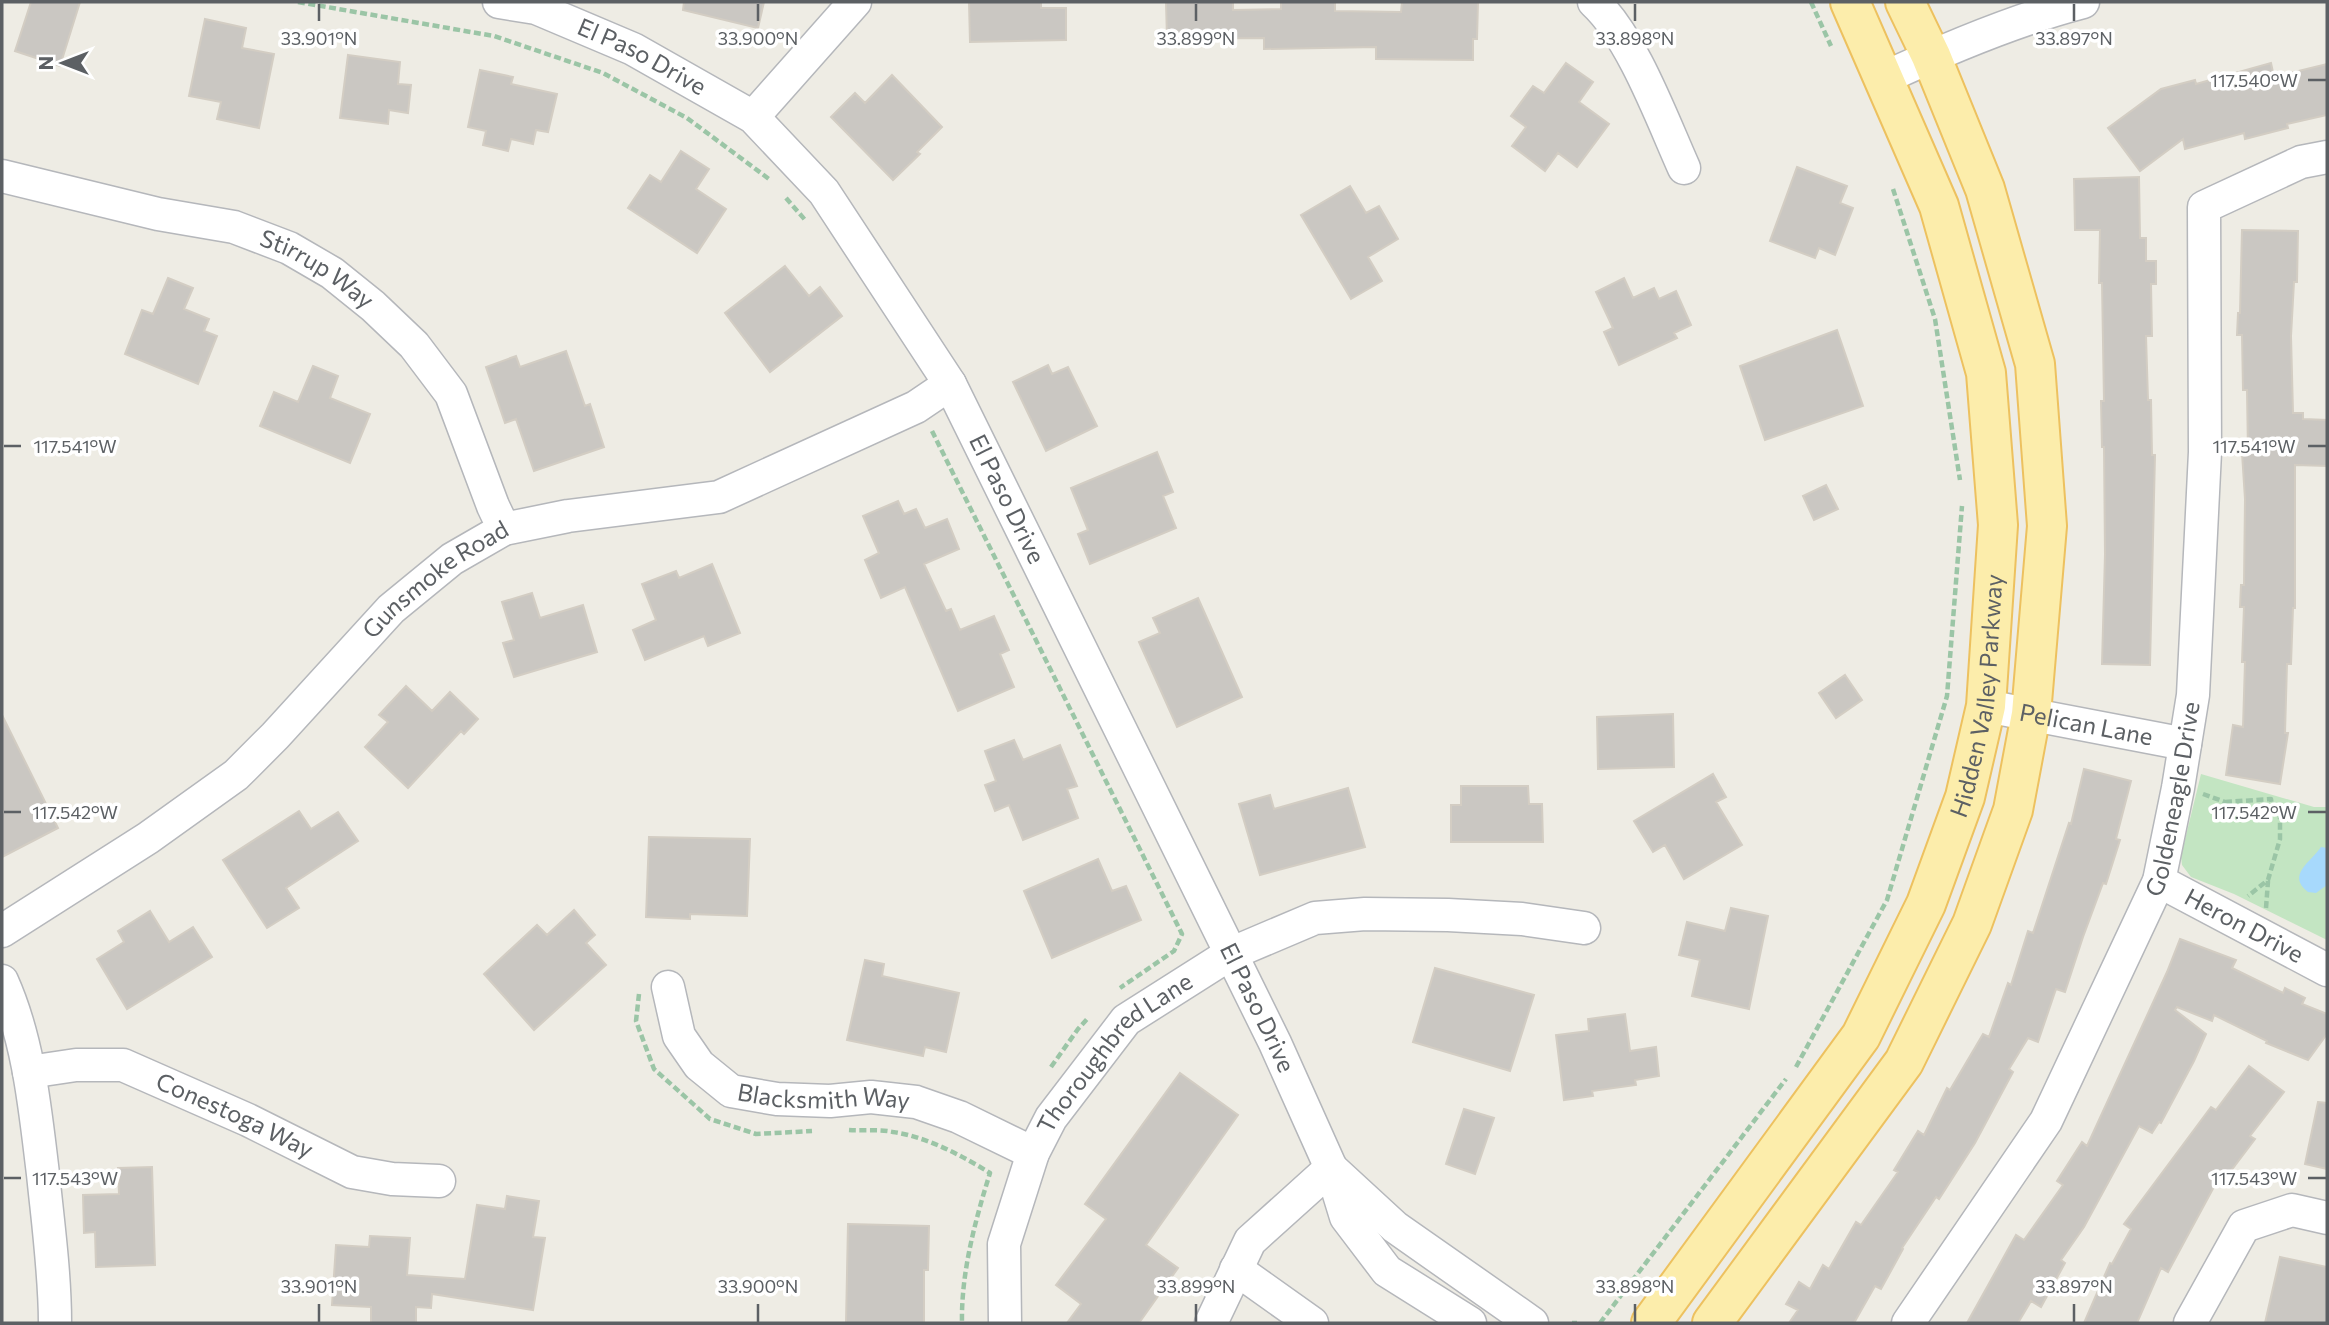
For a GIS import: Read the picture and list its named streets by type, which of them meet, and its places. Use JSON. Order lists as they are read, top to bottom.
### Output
{
  "streets": {
    "main road": ["Hidden Valley Parkway"],
    "street": [
      "El Paso Drive",
      "Stirrup Way",
      "Gunsmoke Road",
      "Pelican Lane",
      "Goldeneagle Drive",
      "Heron Drive",
      "Thoroughbred Lane",
      "Blacksmith Way",
      "Conestoga Way"
    ]
  },
  "crossings": [
    ["El Paso Drive", "Gunsmoke Road"],
    ["El Paso Drive", "Thoroughbred Lane"],
    ["Stirrup Way", "Gunsmoke Road"],
    ["Hidden Valley Parkway", "Pelican Lane"],
    ["Pelican Lane", "Goldeneagle Drive"],
    ["Goldeneagle Drive", "Heron Drive"],
    ["Thoroughbred Lane", "Blacksmith Way"]
  ],
  "north": "left",
  "coordinates": [
    "33.901°N",
    "33.900°N",
    "33.899°N",
    "33.898°N",
    "33.897°N",
    "117.540°W",
    "117.541°W",
    "117.542°W",
    "117.543°W"
  ]
}
